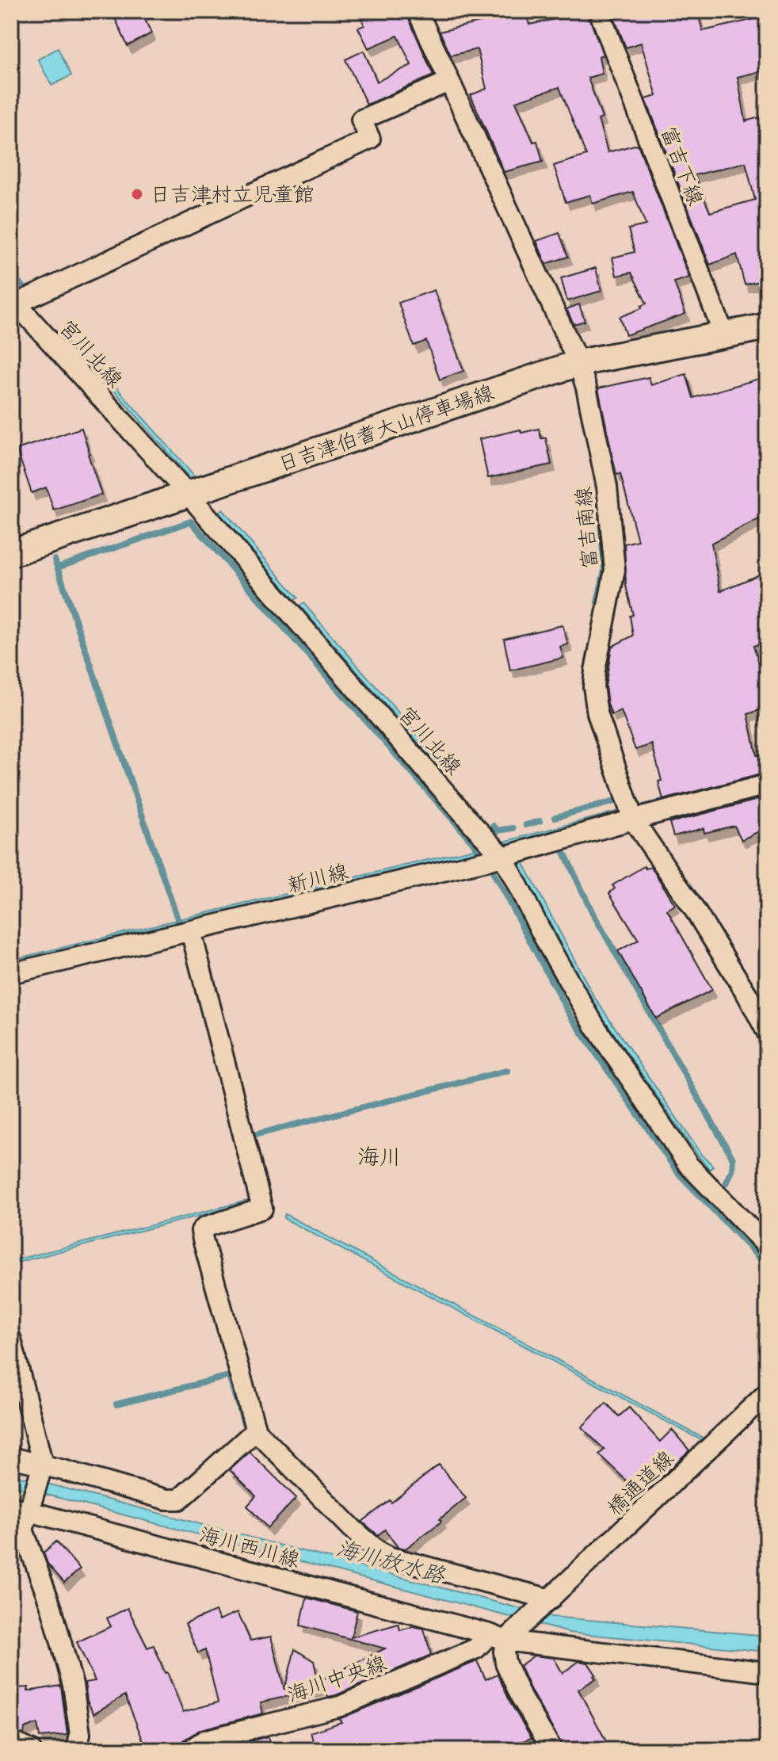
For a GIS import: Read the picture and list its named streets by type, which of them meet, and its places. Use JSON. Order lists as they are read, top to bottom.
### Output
{
  "streets": {
    "main road": ["日吉津伯耆大山停車場線"],
    "street": [
      "富吉下線",
      "宮川北線",
      "富吉南線",
      "新川線",
      "橋通道線",
      "海川西川線",
      "海川中央線"
    ]
  },
  "crossings": [
    ["富吉下線", "日吉津伯耆大山停車場線"],
    ["宮川北線", "日吉津伯耆大山停車場線"],
    ["宮川北線", "新川線"],
    ["日吉津伯耆大山停車場線", "富吉南線"],
    ["富吉南線", "新川線"],
    ["橋通道線", "海川西川線"],
    ["橋通道線", "海川中央線"],
    ["海川西川線", "海川中央線"]
  ],
  "districts": ["海川"],
  "water": ["海川放水路"],
  "places": ["日吉津村立児童館"]
}
